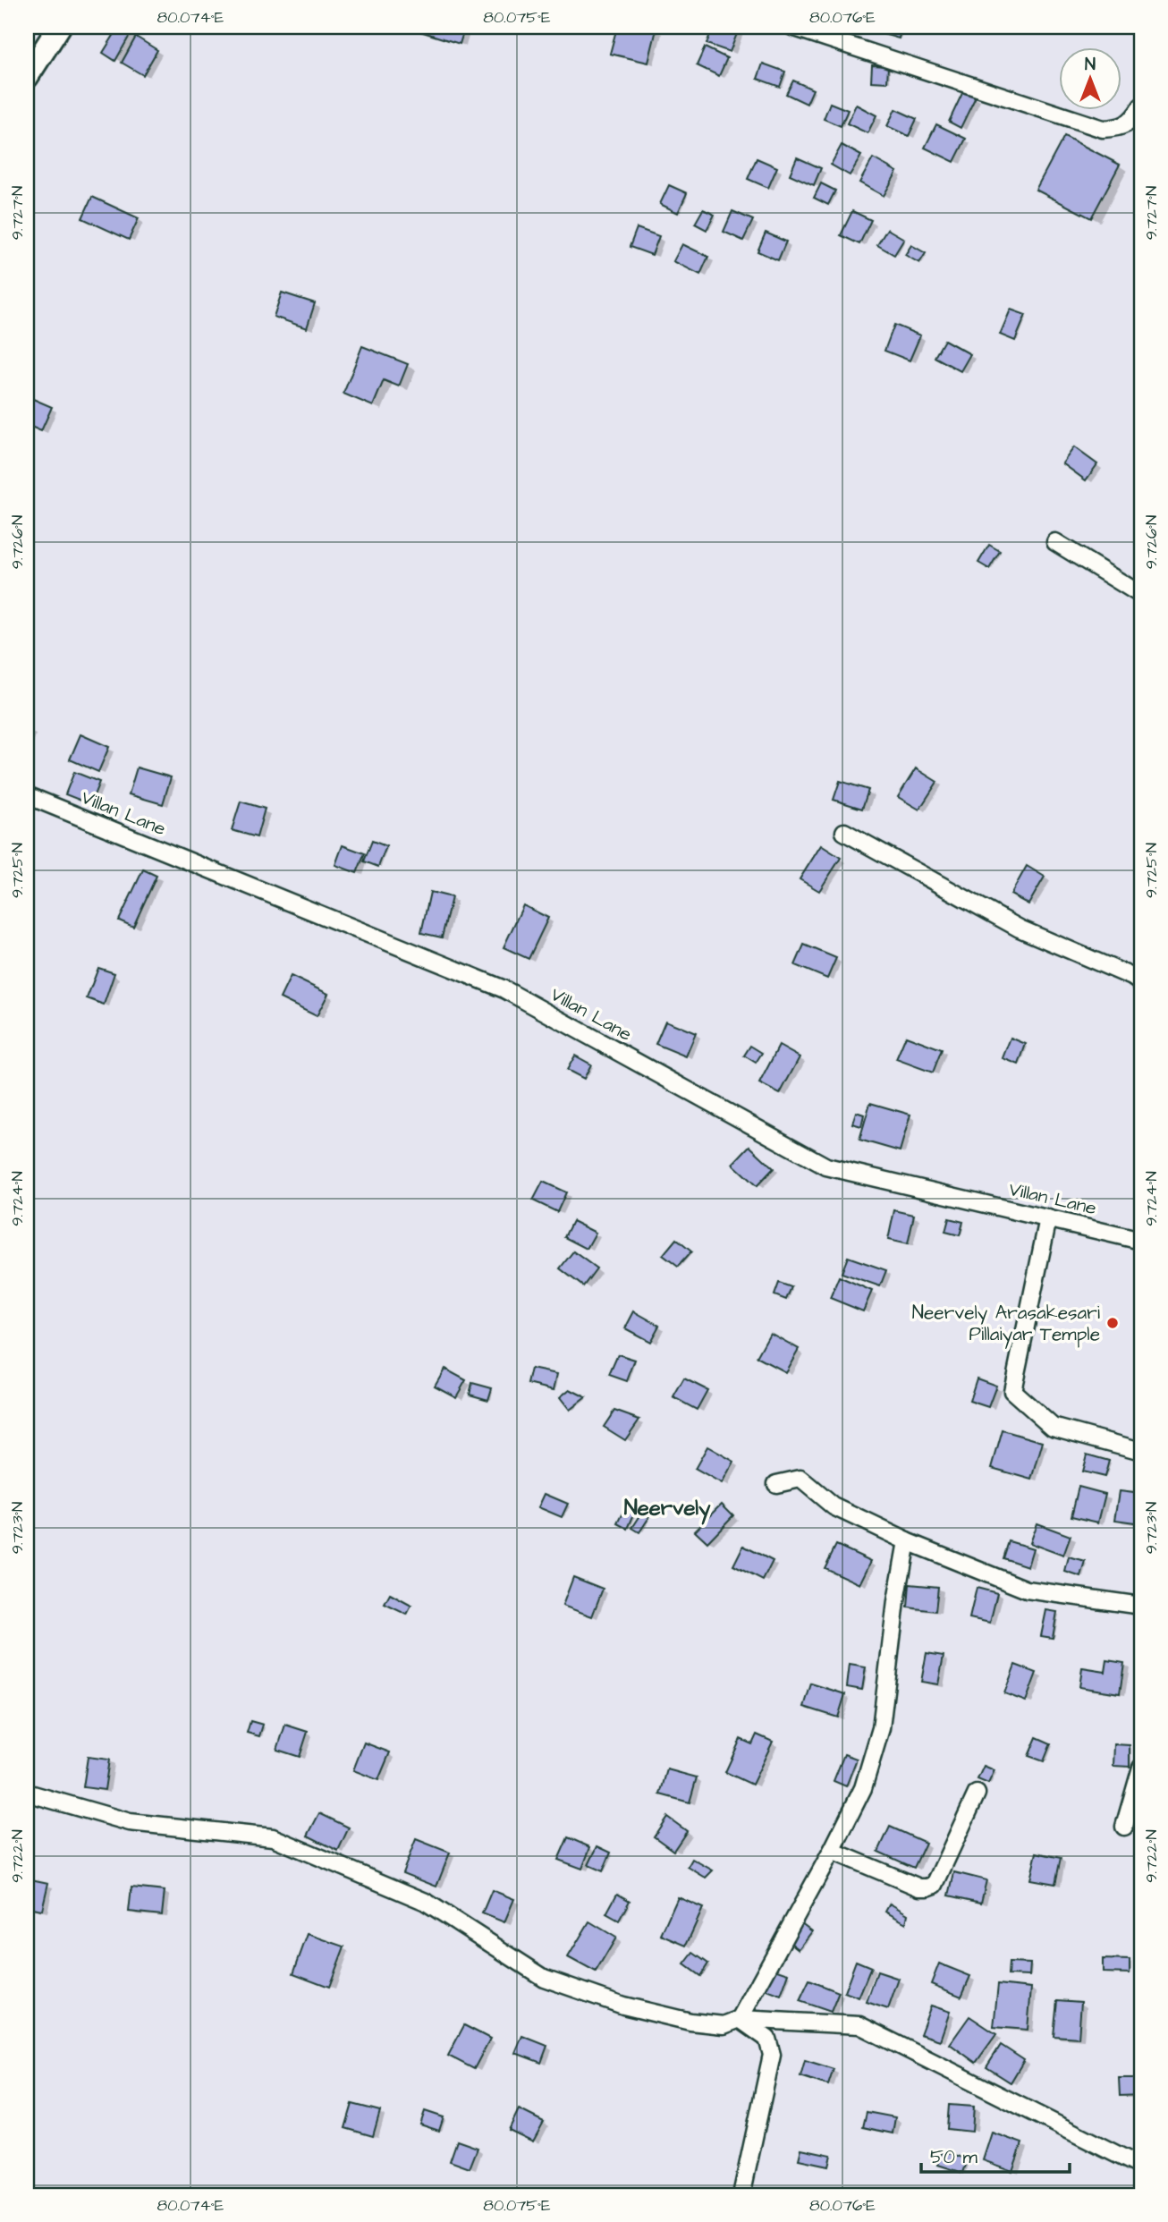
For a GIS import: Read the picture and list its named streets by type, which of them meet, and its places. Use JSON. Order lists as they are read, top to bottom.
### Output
{
  "streets": {
    "street": ["Villan Lane"]
  },
  "districts": ["Neervely"],
  "places": ["Neervely Arasakesari Pillaiyar Temple"],
  "scale_bar": "50 m",
  "north": "top",
  "coordinates": [
    "80.074°E",
    "80.075°E",
    "80.076°E",
    "9.727°N",
    "9.726°N",
    "9.725°N",
    "9.724°N",
    "9.723°N",
    "9.722°N"
  ]
}
